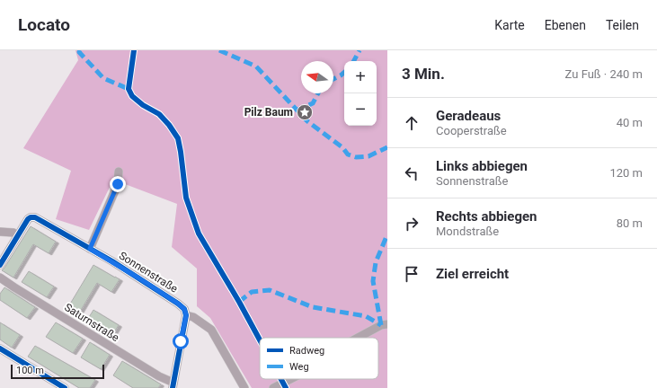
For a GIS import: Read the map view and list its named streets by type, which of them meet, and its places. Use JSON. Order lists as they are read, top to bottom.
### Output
{
  "streets": {
    "street": ["Sonnenstraße", "Saturnstraße"]
  },
  "places": {
    "place": ["Pilz Baum"]
  },
  "legend": ["Radweg", "Weg"],
  "scale_bar": "100 m",
  "north": "left",
  "page": {
    "header": "Locato",
    "nav": ["Karte", "Ebenen", "Teilen"],
    "heading": ["3 Min.", "Zu Fuß · 240 m"],
    "map_buttons": ["+", "−"],
    "list": [
      ["Geradeaus", "Cooperstraße", "40 m"],
      ["Links abbiegen", "Sonnenstraße", "120 m"],
      ["Rechts abbiegen", "Mondstraße", "80 m"],
      "Ziel erreicht"
    ],
    "scale": "100 m"
  }
}
